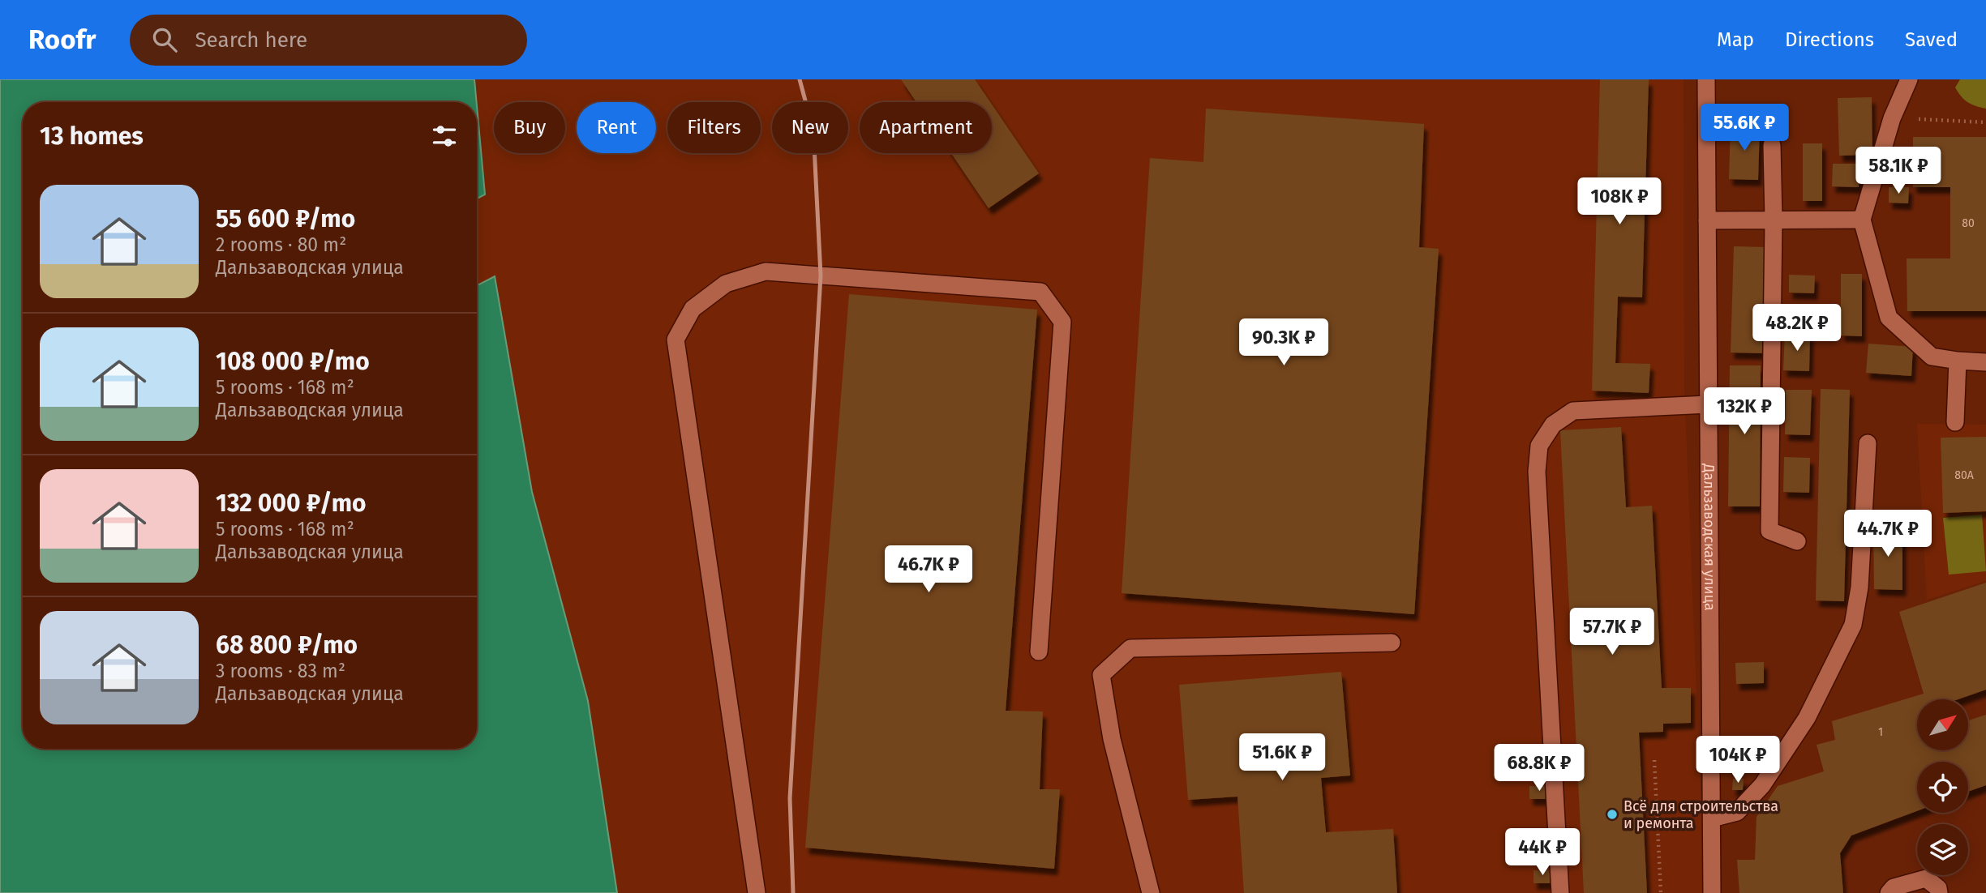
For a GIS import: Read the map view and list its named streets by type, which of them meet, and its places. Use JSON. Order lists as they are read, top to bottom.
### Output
{
  "streets": {
    "street": ["Дальзаводская улица"]
  },
  "places": ["Всё для строительства и ремонта"],
  "house_numbers": ["80", "80А", "1"],
  "north": "top right",
  "page": {
    "header": "Roofr",
    "search": "Search here",
    "nav": ["Map", "Directions", "Saved"],
    "chip": [
      "Buy",
      "Rent",
      "Filters",
      "New",
      "Apartment"
    ],
    "heading": "13 homes",
    "price": [
      "55.6K ₽",
      "58.1K ₽",
      "108K ₽",
      "48.2K ₽",
      "90.3K ₽",
      "132K ₽",
      "44.7K ₽",
      "46.7K ₽",
      "57.7K ₽",
      "51.6K ₽",
      "104K ₽",
      "68.8K ₽",
      "44K ₽"
    ],
    "list": [
      {
        "name": "55 600 ₽/mo",
        "note": "2 rooms · 80 m² · Дальзаводская улица"
      },
      {
        "name": "108 000 ₽/mo",
        "note": "5 rooms · 168 m² · Дальзаводская улица"
      },
      {
        "name": "132 000 ₽/mo",
        "note": "5 rooms · 168 m² · Дальзаводская улица"
      },
      {
        "name": "68 800 ₽/mo",
        "note": "3 rooms · 83 m² · Дальзаводская улица"
      }
    ]
  }
}
